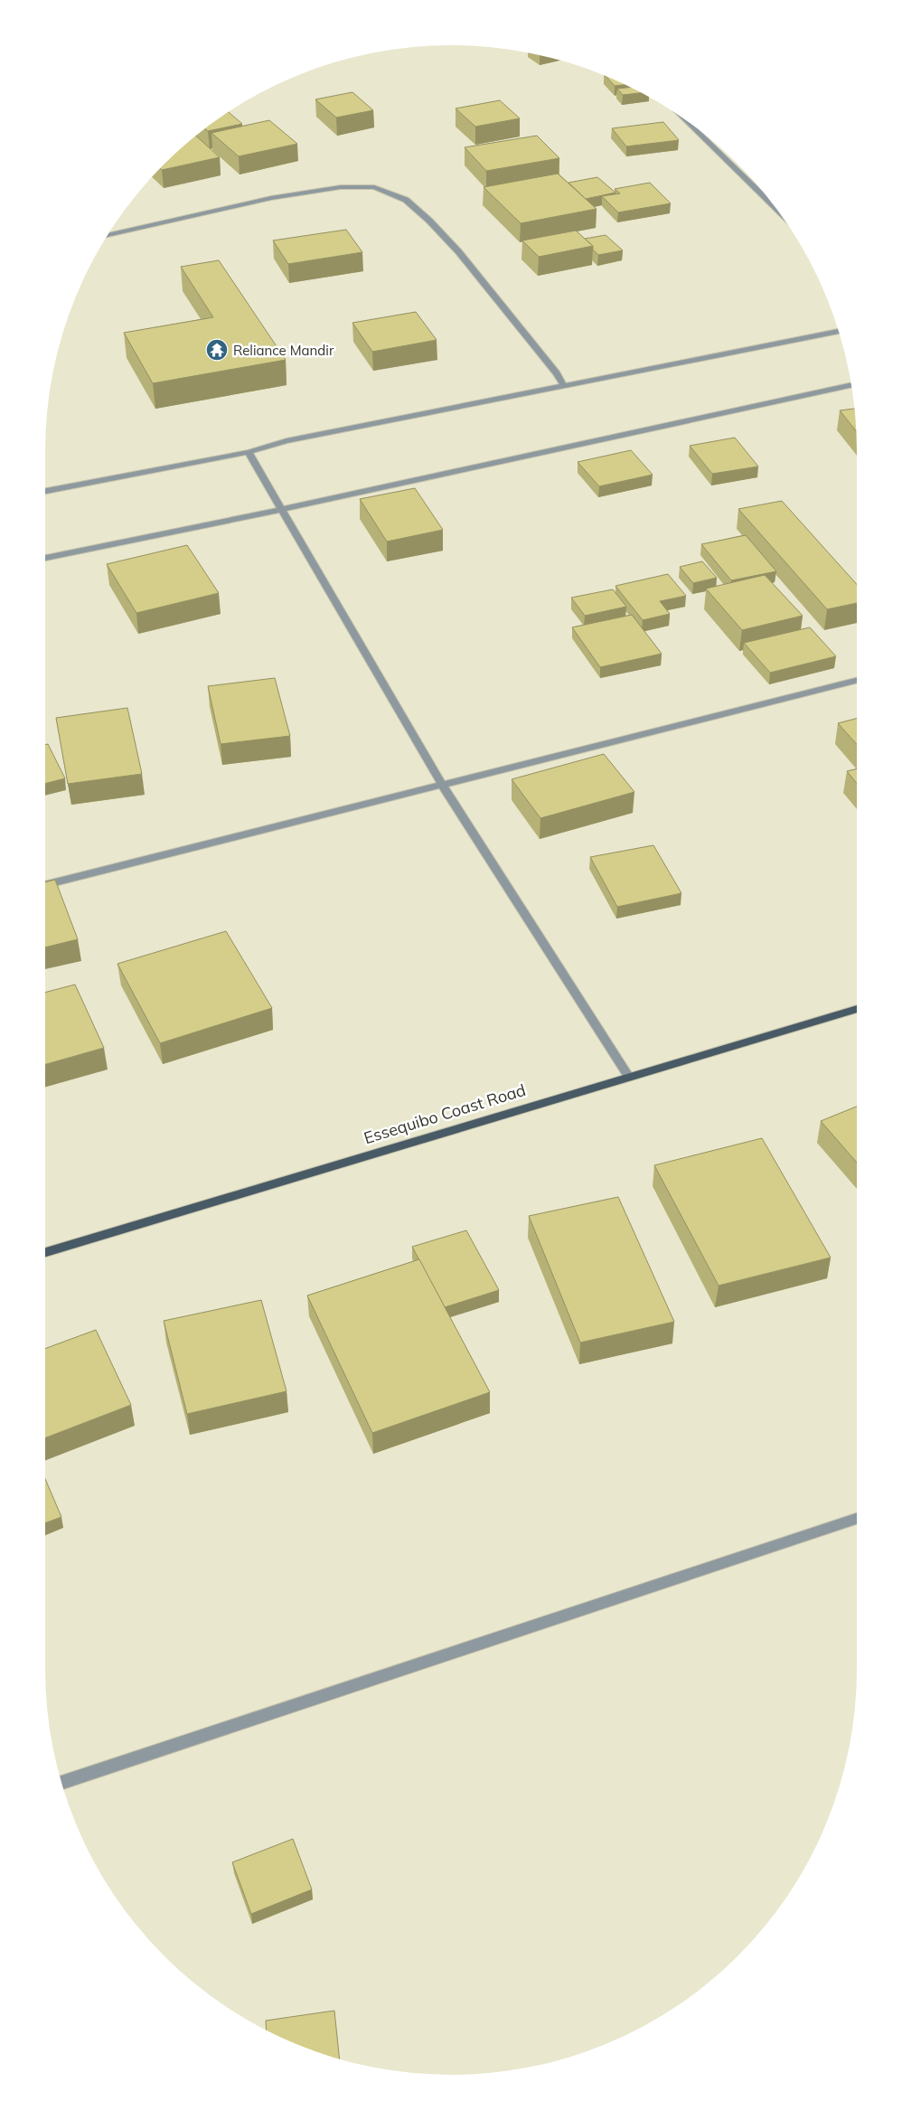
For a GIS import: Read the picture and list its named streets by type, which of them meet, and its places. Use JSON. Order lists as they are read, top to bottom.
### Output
{
  "streets": {
    "main road": ["Essequibo Coast Road"]
  },
  "places": {
    "temple": ["Reliance Mandir"]
  }
}
